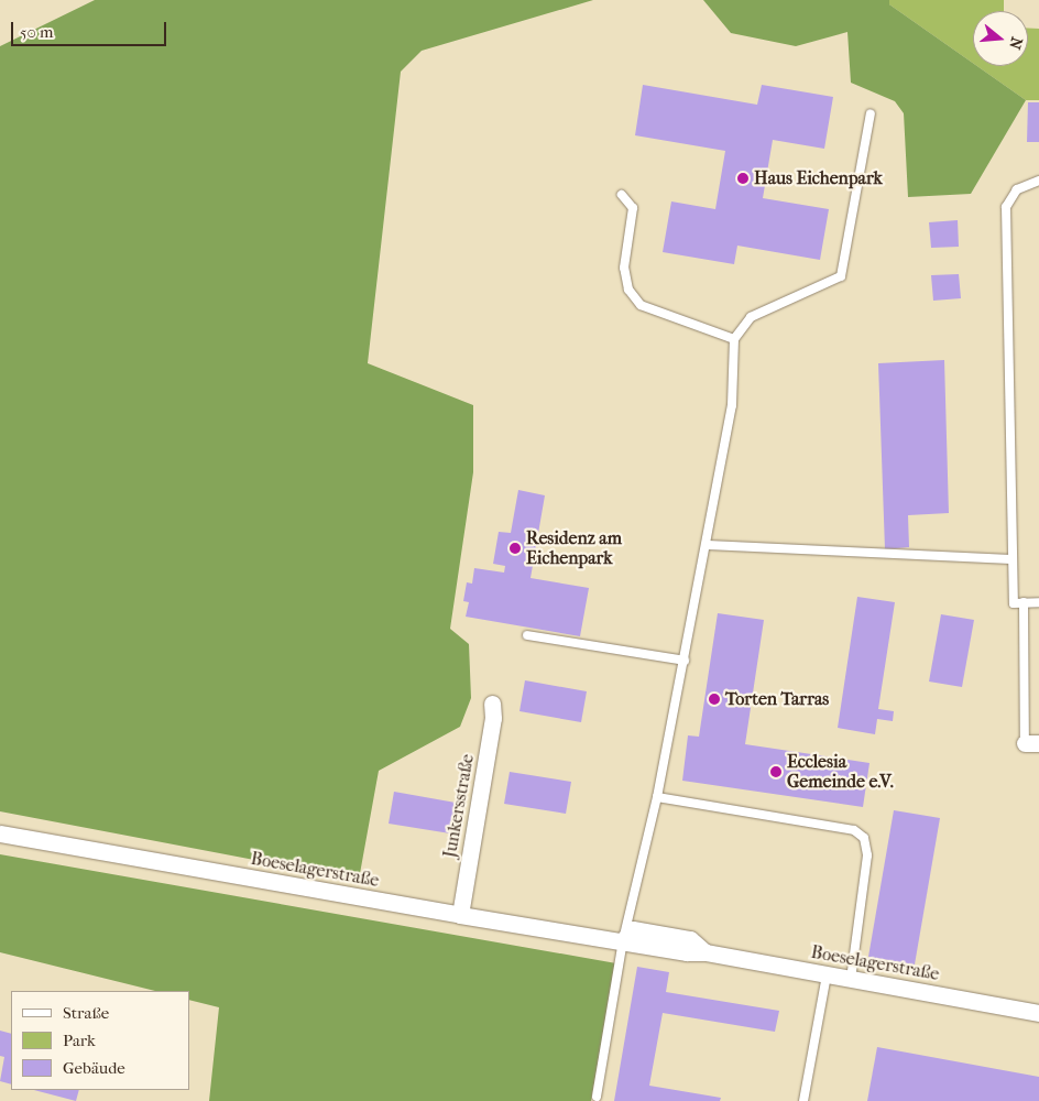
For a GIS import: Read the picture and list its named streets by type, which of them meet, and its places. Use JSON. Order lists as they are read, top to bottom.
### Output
{
  "streets": {
    "street": ["Junkersstraße", "Boeselagerstraße"]
  },
  "crossings": [
    ["Junkersstraße", "Boeselagerstraße"]
  ],
  "places": [
    "Haus Eichenpark",
    "Residenz am Eichenpark",
    "Torten Tarras",
    "Ecclesia Gemeinde e.V."
  ],
  "legend": ["Straße", "Park", "Gebäude"],
  "scale_bar": "50 m",
  "north": "right"
}
